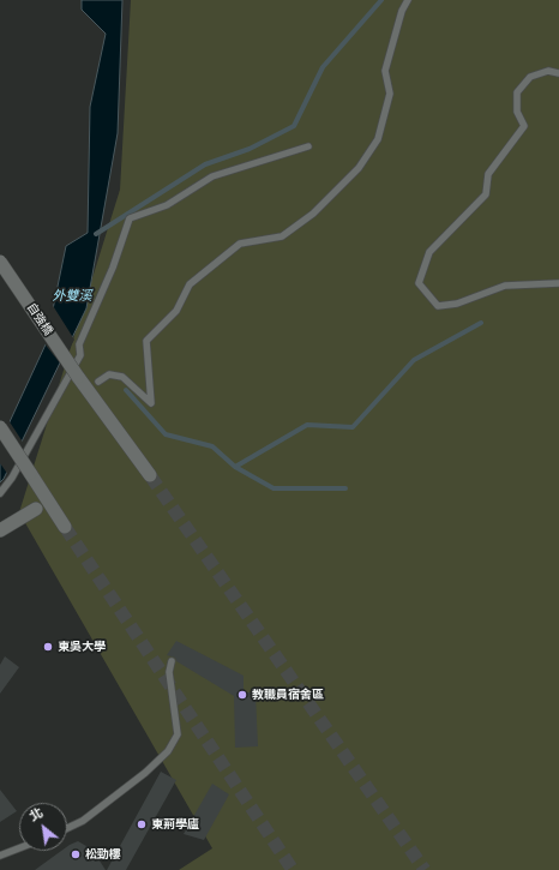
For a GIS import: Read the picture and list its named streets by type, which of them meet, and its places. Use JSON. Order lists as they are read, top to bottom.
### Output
{
  "streets": {
    "main road": ["自強橋"]
  },
  "water": ["外雙溪"],
  "places": [
    "東吳大學",
    "教職員宿舍區",
    "東荊學廬",
    "松勁樓"
  ],
  "north": "top left"
}
